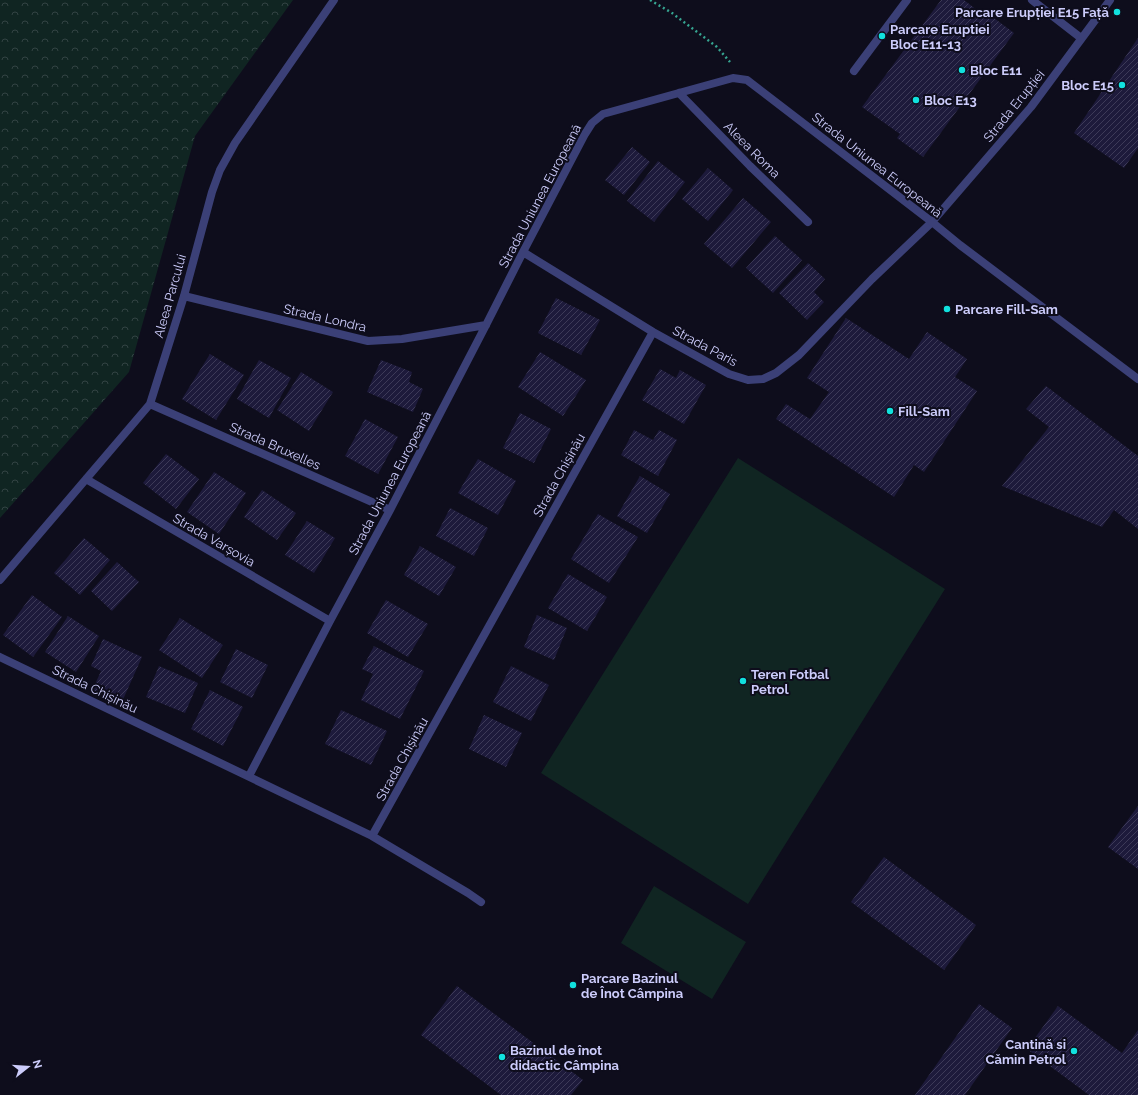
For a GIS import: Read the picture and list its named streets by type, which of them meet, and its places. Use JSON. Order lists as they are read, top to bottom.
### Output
{
  "streets": {
    "street": [
      "Strada Erupției",
      "Aleea Roma",
      "Strada Uniunea Europeană",
      "Aleea Parcului",
      "Strada Londra",
      "Strada Paris",
      "Strada Bruxelles",
      "Strada Chișinău",
      "Strada Varșovia"
    ]
  },
  "crossings": [
    ["Strada Erupției", "Strada Uniunea Europeană"],
    ["Strada Erupției", "Strada Paris"],
    ["Aleea Roma", "Strada Uniunea Europeană"],
    ["Strada Uniunea Europeană", "Strada Londra"],
    ["Strada Uniunea Europeană", "Strada Paris"],
    ["Strada Uniunea Europeană", "Strada Bruxelles"],
    ["Strada Uniunea Europeană", "Strada Chișinău"],
    ["Strada Uniunea Europeană", "Strada Varșovia"],
    ["Aleea Parcului", "Strada Londra"],
    ["Aleea Parcului", "Strada Bruxelles"],
    ["Aleea Parcului", "Strada Varșovia"],
    ["Strada Paris", "Strada Chișinău"]
  ],
  "places": [
    "Parcare Erupției E15 Față",
    "Parcare Eruptiei Bloc E11-13",
    "Bloc E11",
    "Bloc E15",
    "Bloc E13",
    "Parcare Fill-Sam",
    "Fill-Sam",
    "Teren Fotbal Petrol",
    "Parcare Bazinul de Înot Câmpina",
    "Cantină si Cămin Petrol",
    "Bazinul de înot didactic Câmpina"
  ],
  "north": "right"
}
